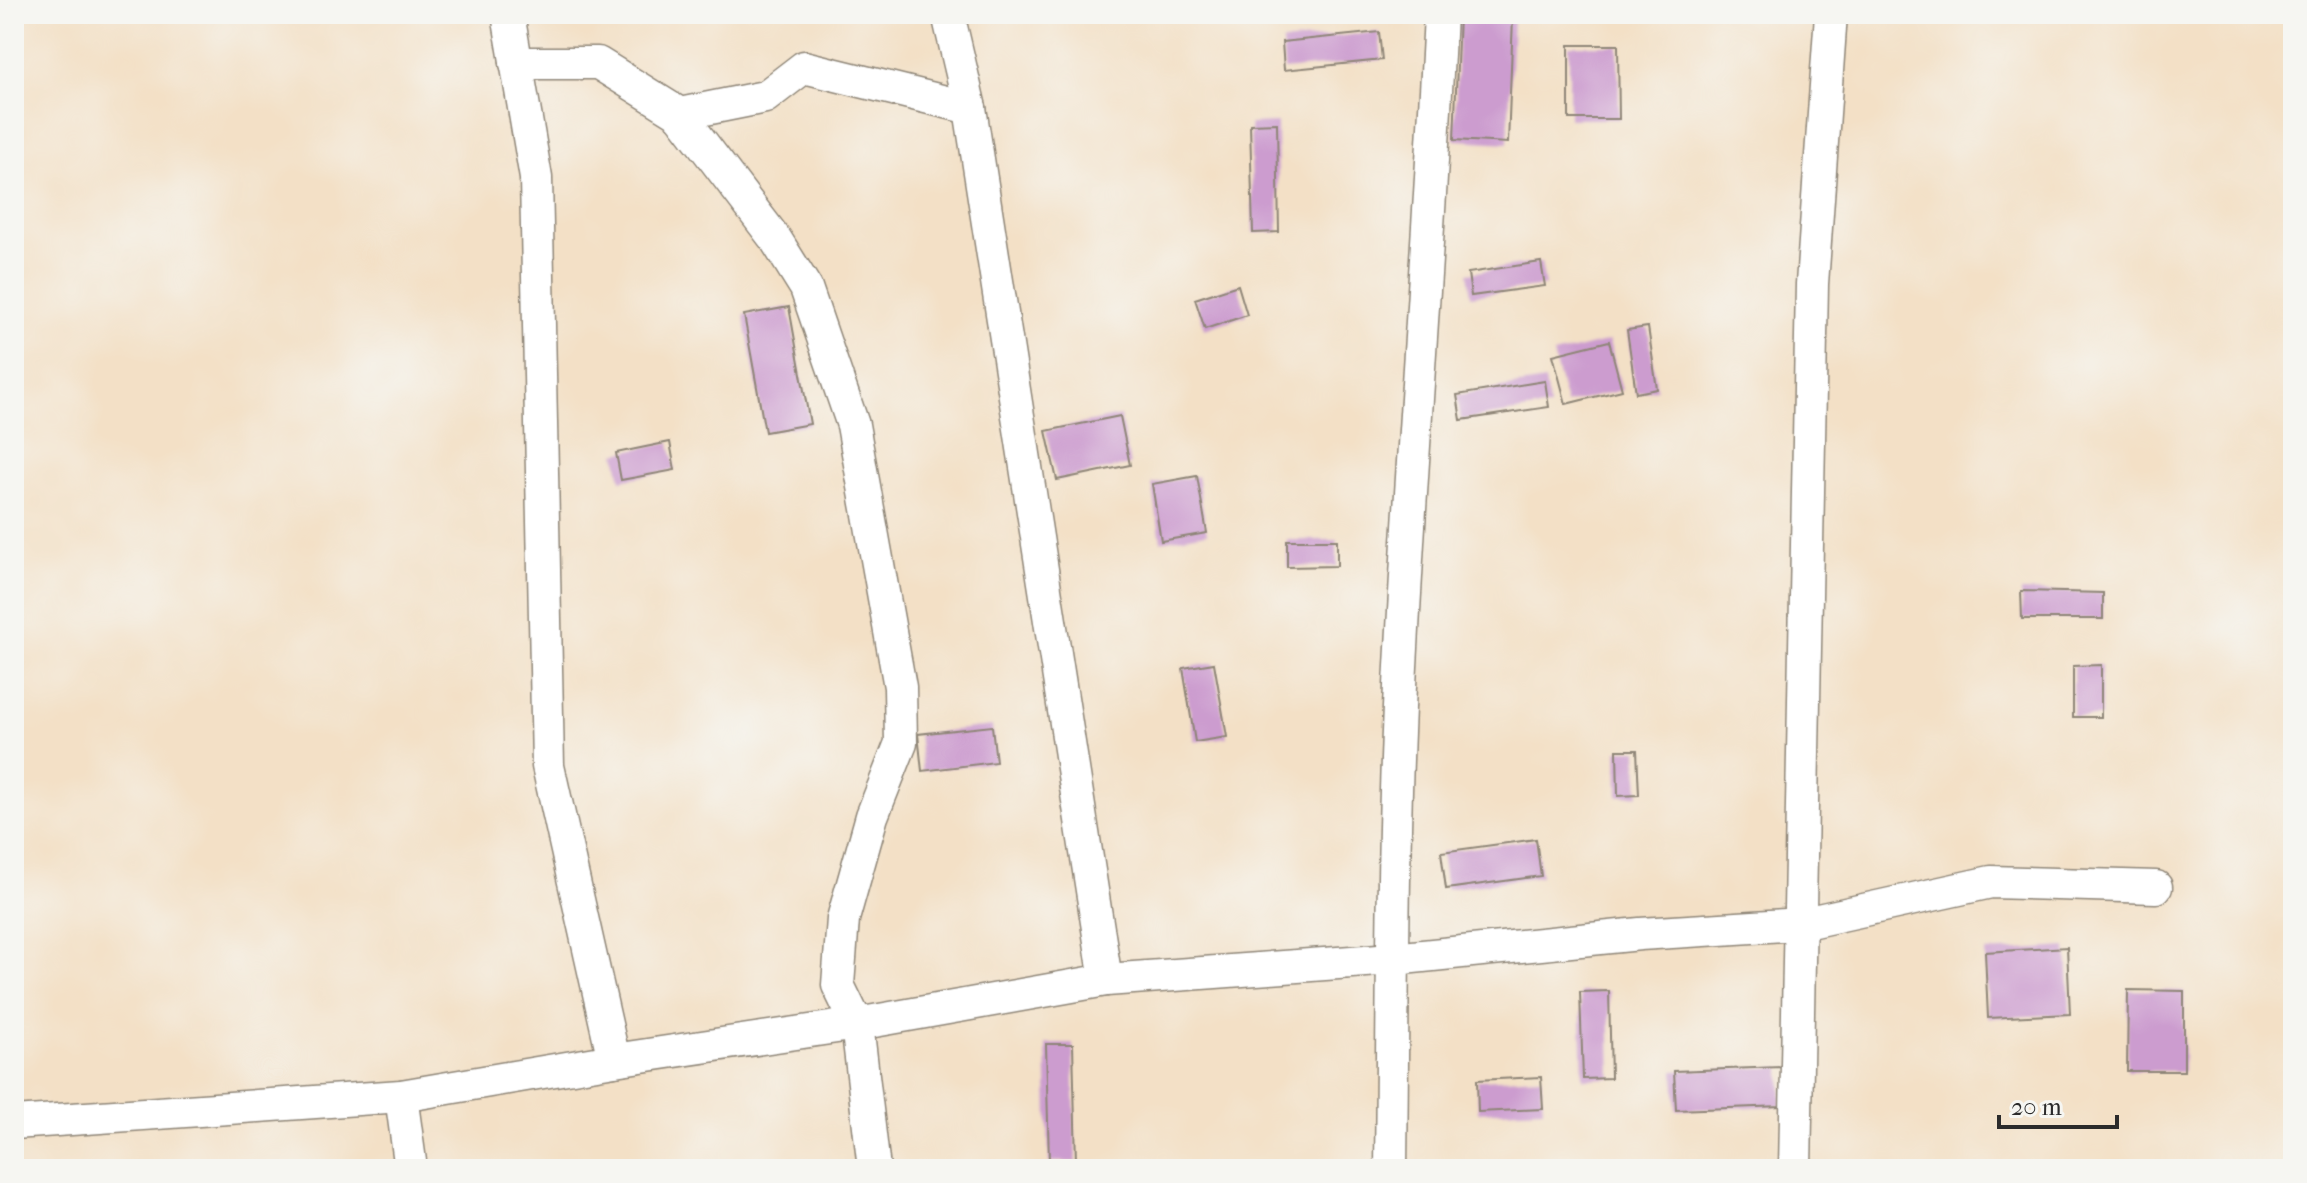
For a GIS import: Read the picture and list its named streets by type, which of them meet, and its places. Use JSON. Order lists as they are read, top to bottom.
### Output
{
  "scale_bar": "20 m"
}
